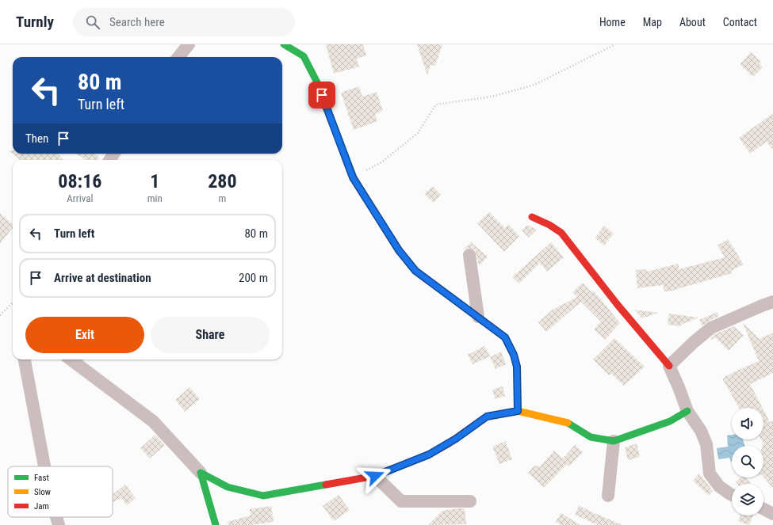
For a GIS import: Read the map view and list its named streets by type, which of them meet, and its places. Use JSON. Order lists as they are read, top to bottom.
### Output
{
  "legend": ["Fast", "Slow", "Jam"],
  "page": {
    "header": "Turnly",
    "search": "Search here",
    "nav": [
      "Home",
      "Map",
      "About",
      "Contact"
    ],
    "turn": ["80 m", "Turn left"],
    "then": "Then",
    "eta": [
      "08:16",
      "Arrival",
      "1",
      "min",
      "280",
      "m"
    ],
    "list": [
      {
        "name": "Turn left",
        "value": "80 m"
      },
      {
        "name": "Arrive at destination",
        "value": "200 m"
      }
    ],
    "buttons": ["Exit", "Share"]
  }
}
